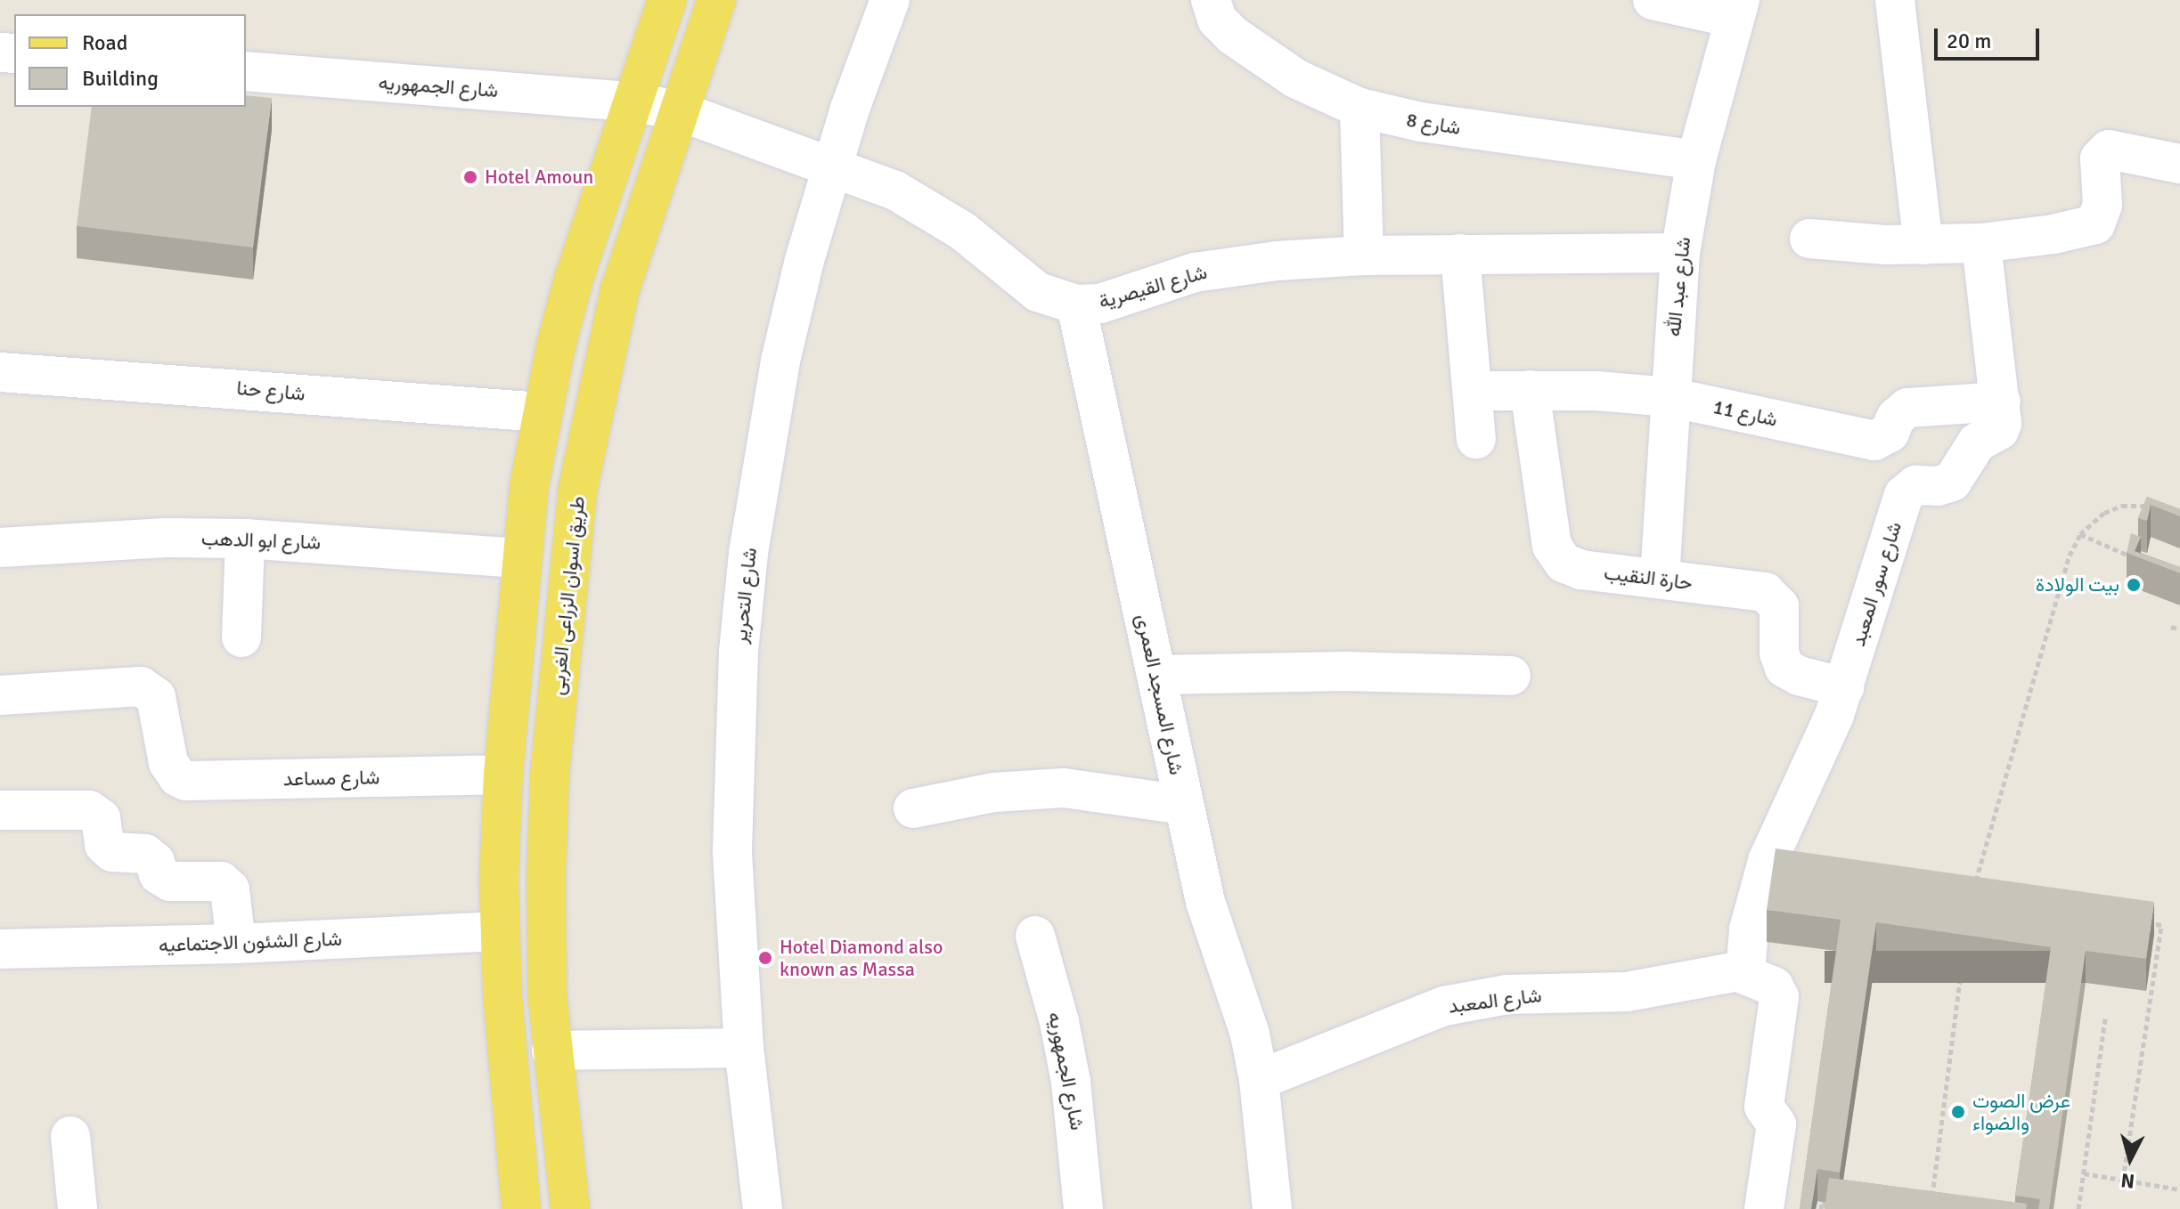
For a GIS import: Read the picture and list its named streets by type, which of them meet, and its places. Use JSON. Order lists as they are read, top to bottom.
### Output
{
  "streets": {
    "main road": ["طريق اسوان الزراعى الغربى"],
    "street": [
      "شارع الجمهوريه",
      "شارع 8",
      "شارع القيصرية",
      "شارع عبد الله",
      "شارع حنا",
      "شارع 11",
      "شارع ابو الدهب",
      "حارة النقيب",
      "شارع سور المعبد",
      "شارع التحرير",
      "شارع المسجد العمرى",
      "شارع مساعد",
      "شارع الشئون الاجتماعيه",
      "شارع المعبد"
    ]
  },
  "crossings": [
    ["شارع الجمهوريه", "شارع القيصرية"],
    ["شارع 8", "شارع عبد الله"],
    ["شارع القيصرية", "شارع عبد الله"],
    ["شارع القيصرية", "طريق اسوان الزراعى الغربى"],
    ["شارع القيصرية", "شارع التحرير"],
    ["شارع القيصرية", "شارع المسجد العمرى"],
    ["شارع عبد الله", "شارع 11"],
    ["شارع عبد الله", "حارة النقيب"],
    ["شارع 11", "حارة النقيب"],
    ["شارع 11", "شارع سور المعبد"],
    ["حارة النقيب", "شارع سور المعبد"],
    ["شارع سور المعبد", "شارع المعبد"],
    ["شارع المسجد العمرى", "شارع المعبد"]
  ],
  "places": [
    "Hotel Amoun",
    "بيت الولادة",
    "Hotel Diamond also known as Massa",
    "عرض الصوت والضواء"
  ],
  "legend": ["Road", "Building"],
  "scale_bar": "20 m",
  "north": "bottom"
}
